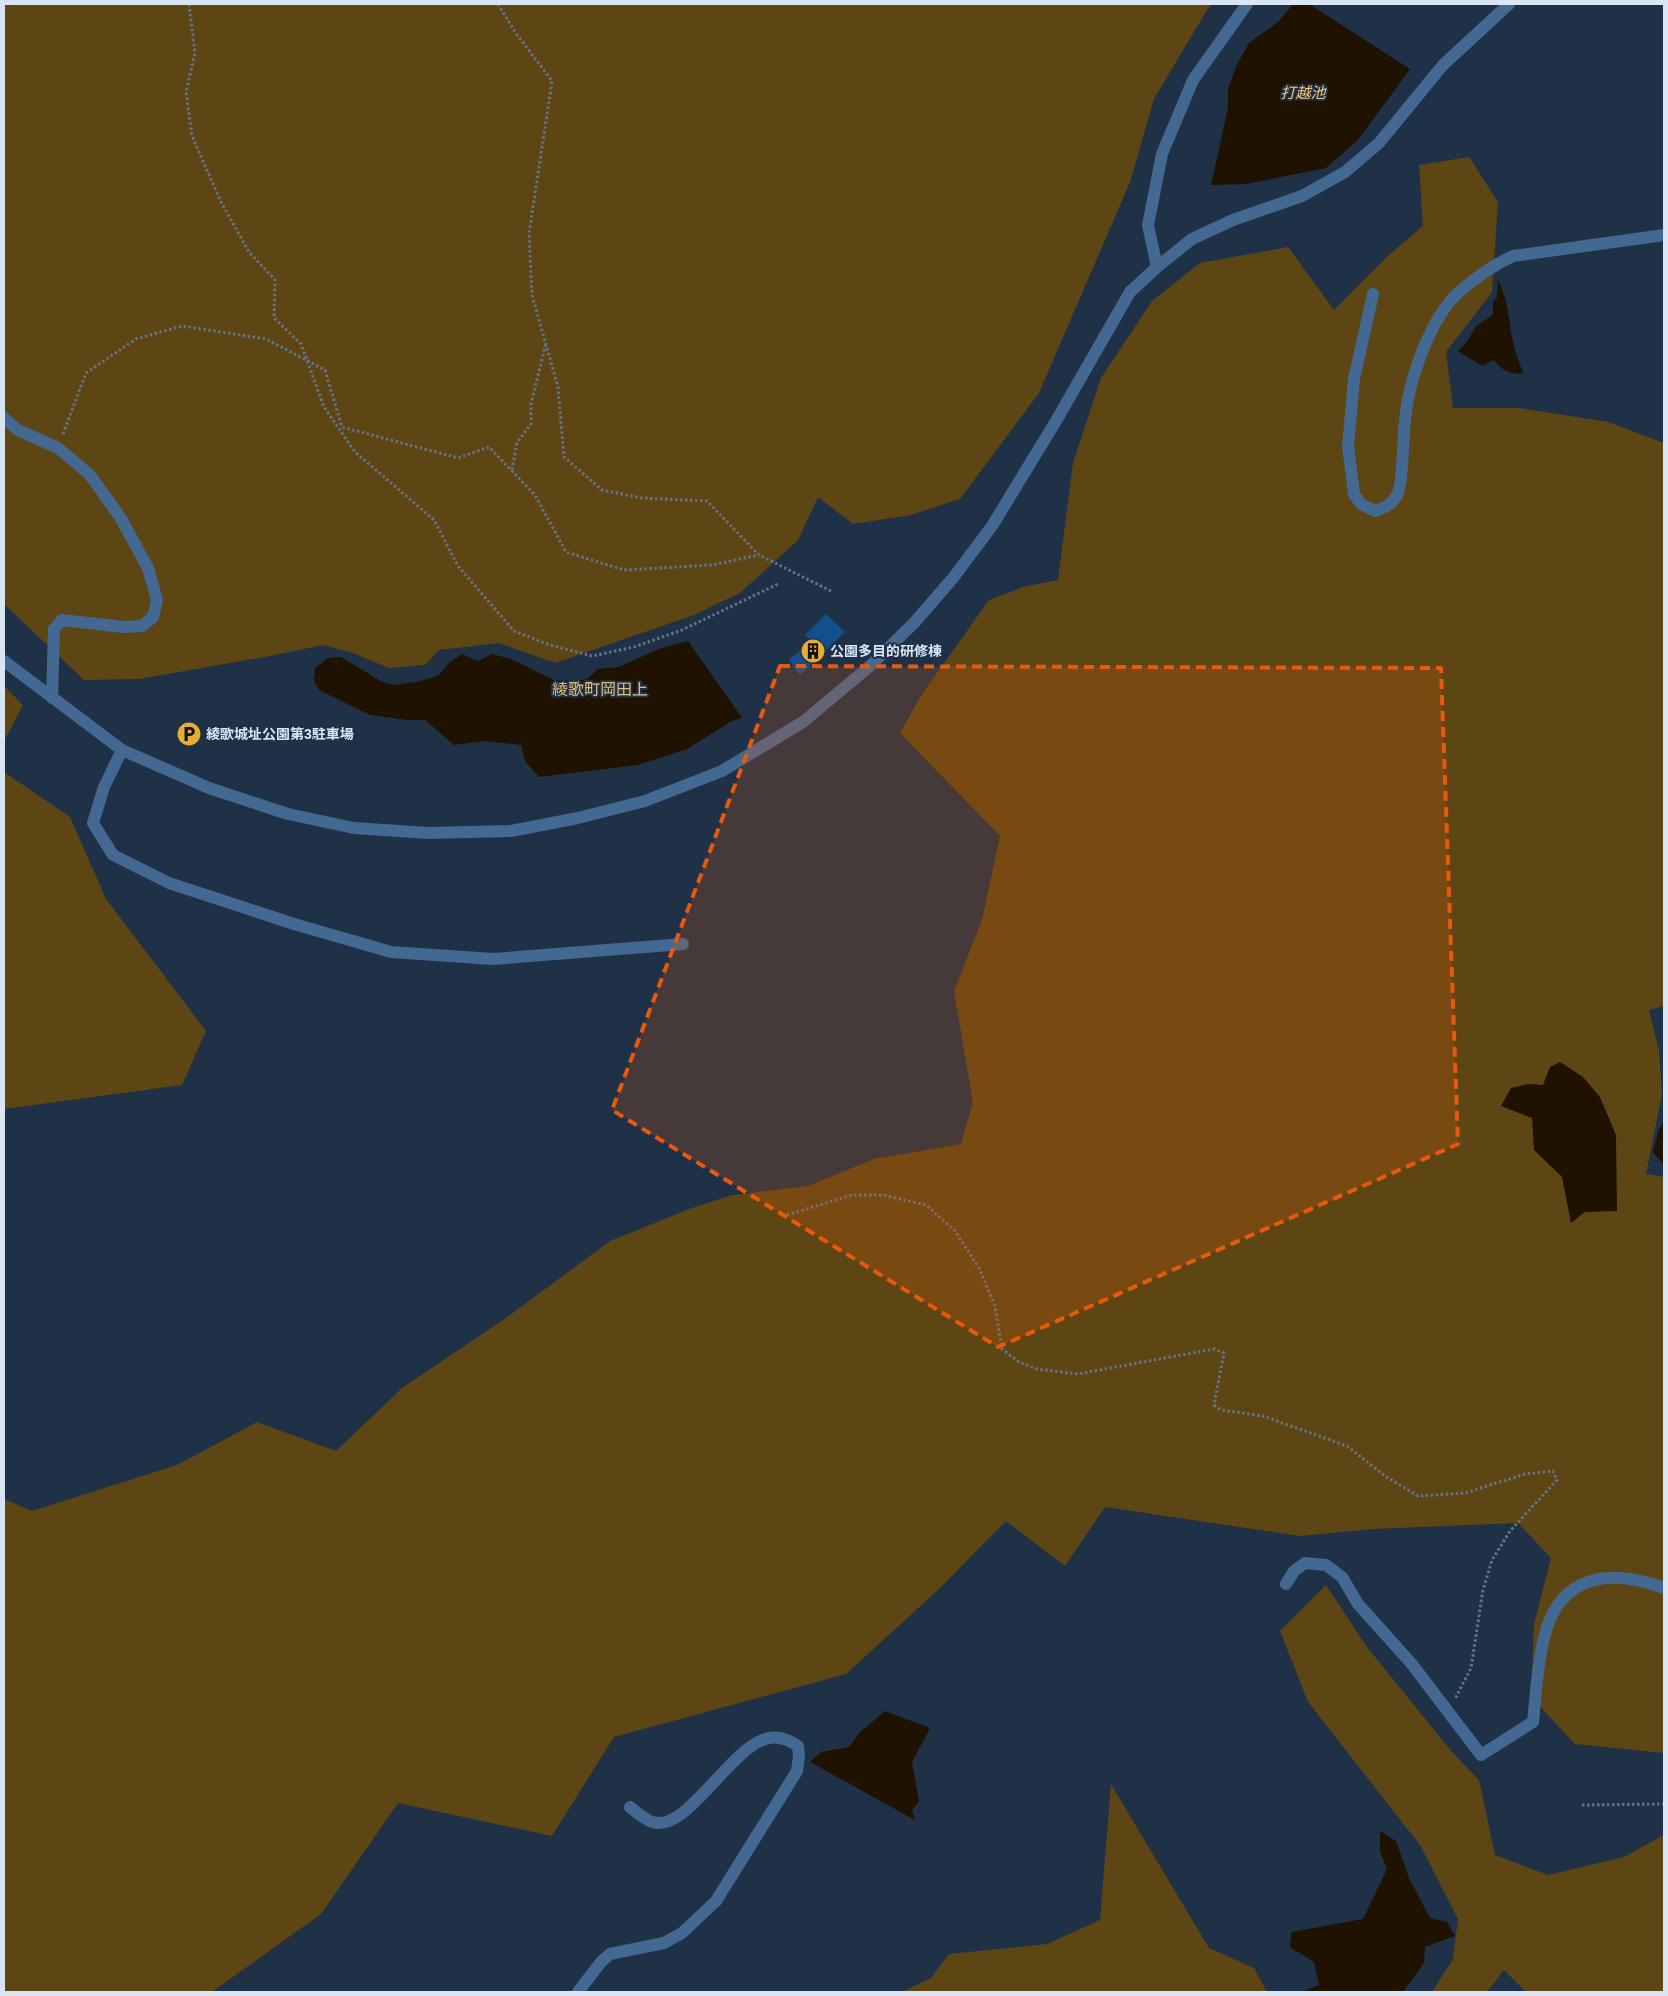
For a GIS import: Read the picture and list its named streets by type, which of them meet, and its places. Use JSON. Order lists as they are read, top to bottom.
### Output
{
  "districts": ["綾歌町岡田上"],
  "water": ["打越池"],
  "places": {
    "building": ["公園多目的研修棟"],
    "parking": ["綾歌城址公園第3駐車場"]
  }
}
